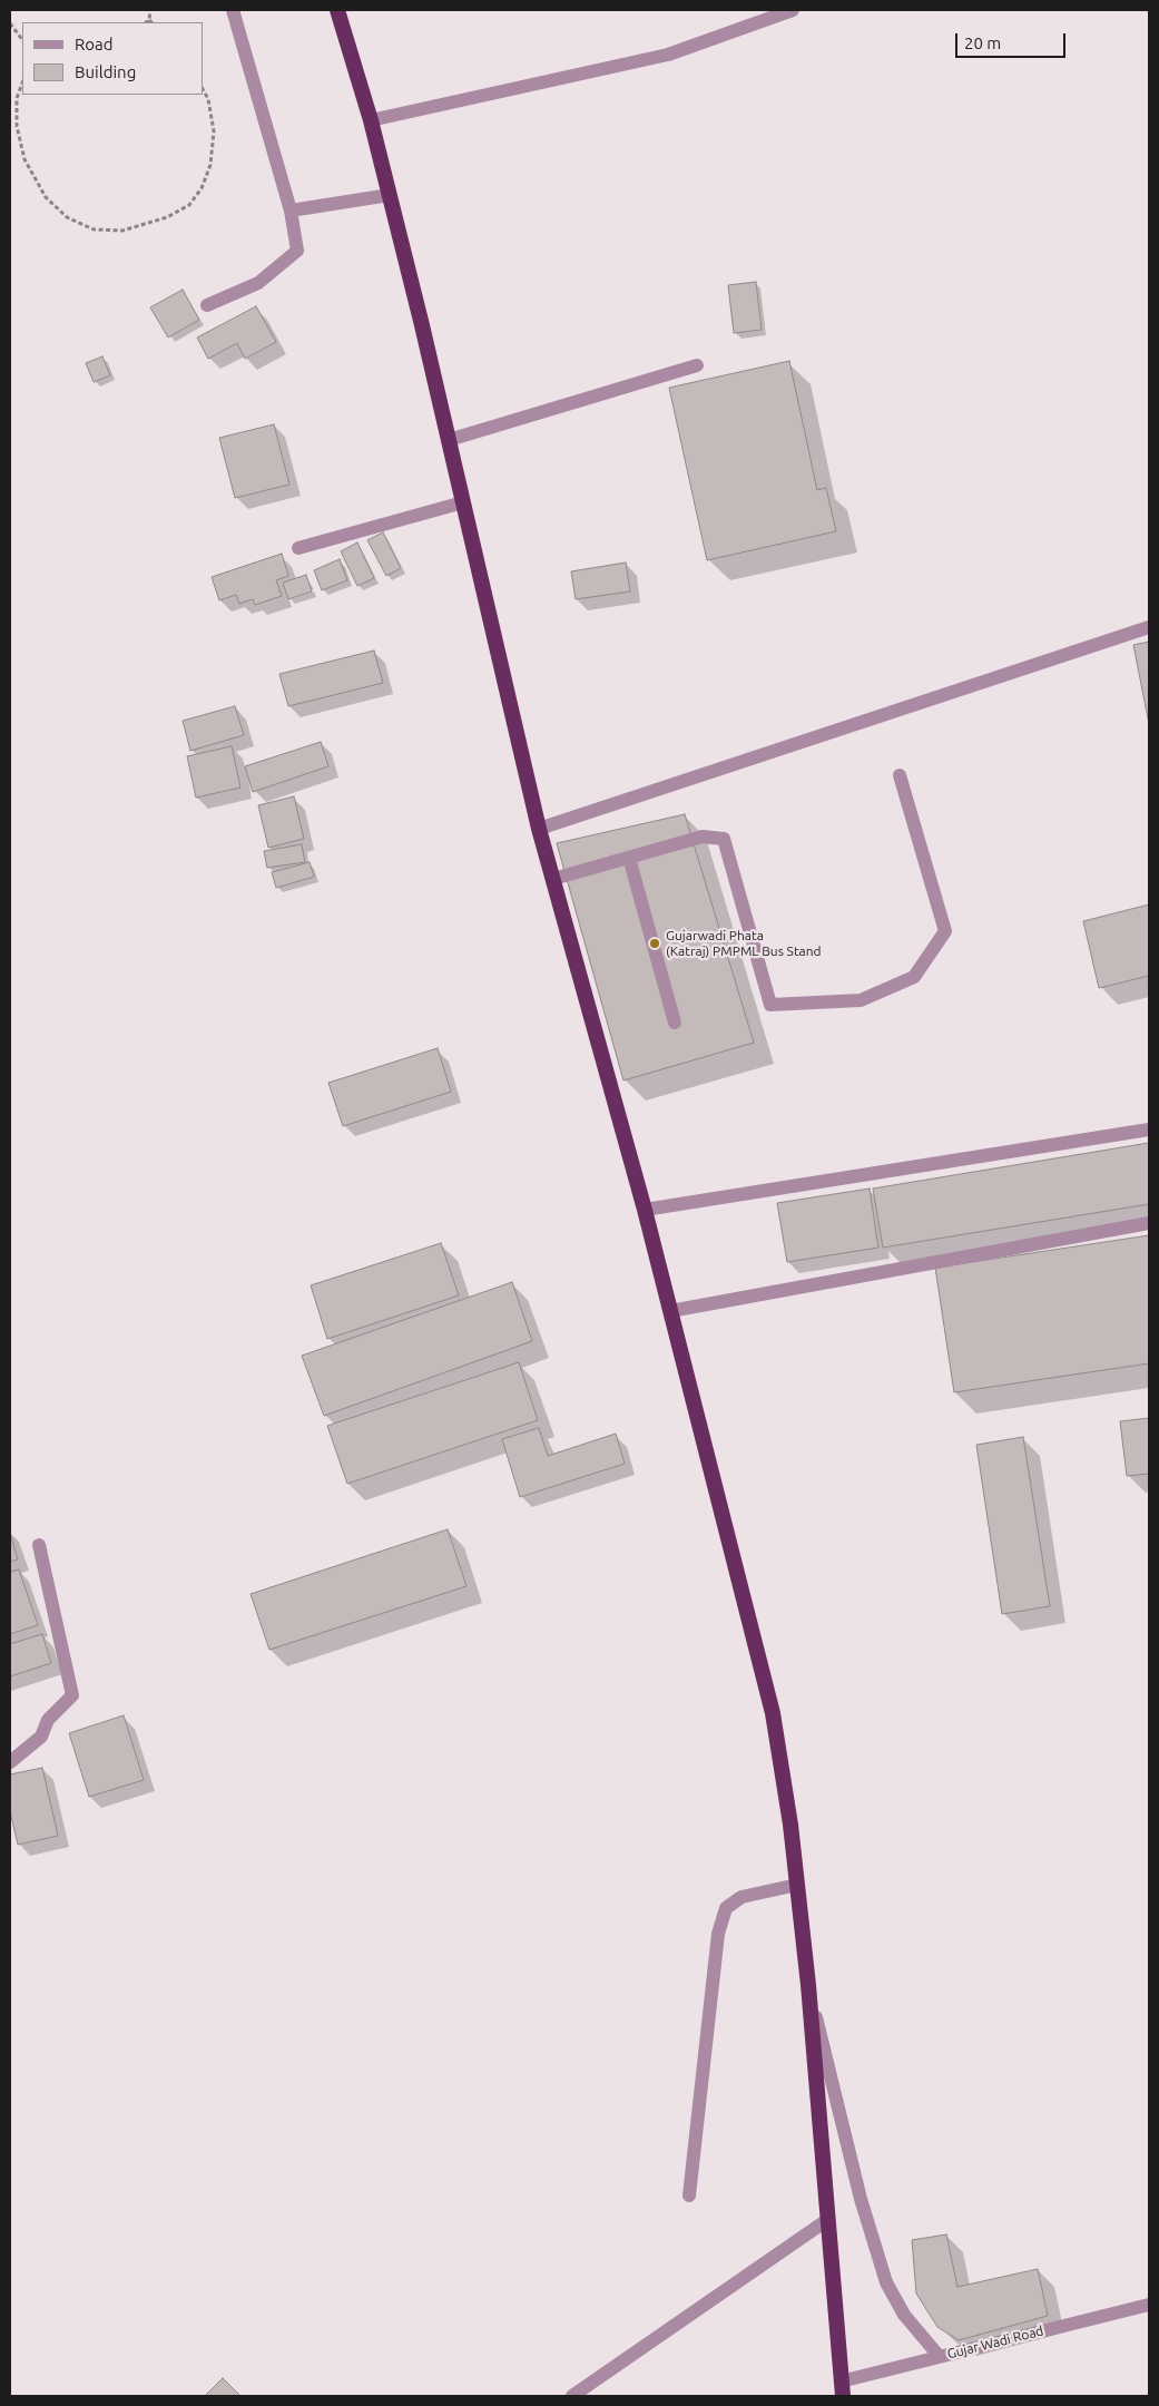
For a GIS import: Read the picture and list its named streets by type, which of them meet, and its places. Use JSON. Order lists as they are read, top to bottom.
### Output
{
  "streets": {
    "street": ["Gujar Wadi Road"]
  },
  "places": ["Gujarwadi Phata (Katraj) PMPML Bus Stand"],
  "legend": ["Road", "Building"],
  "scale_bar": "20 m"
}
